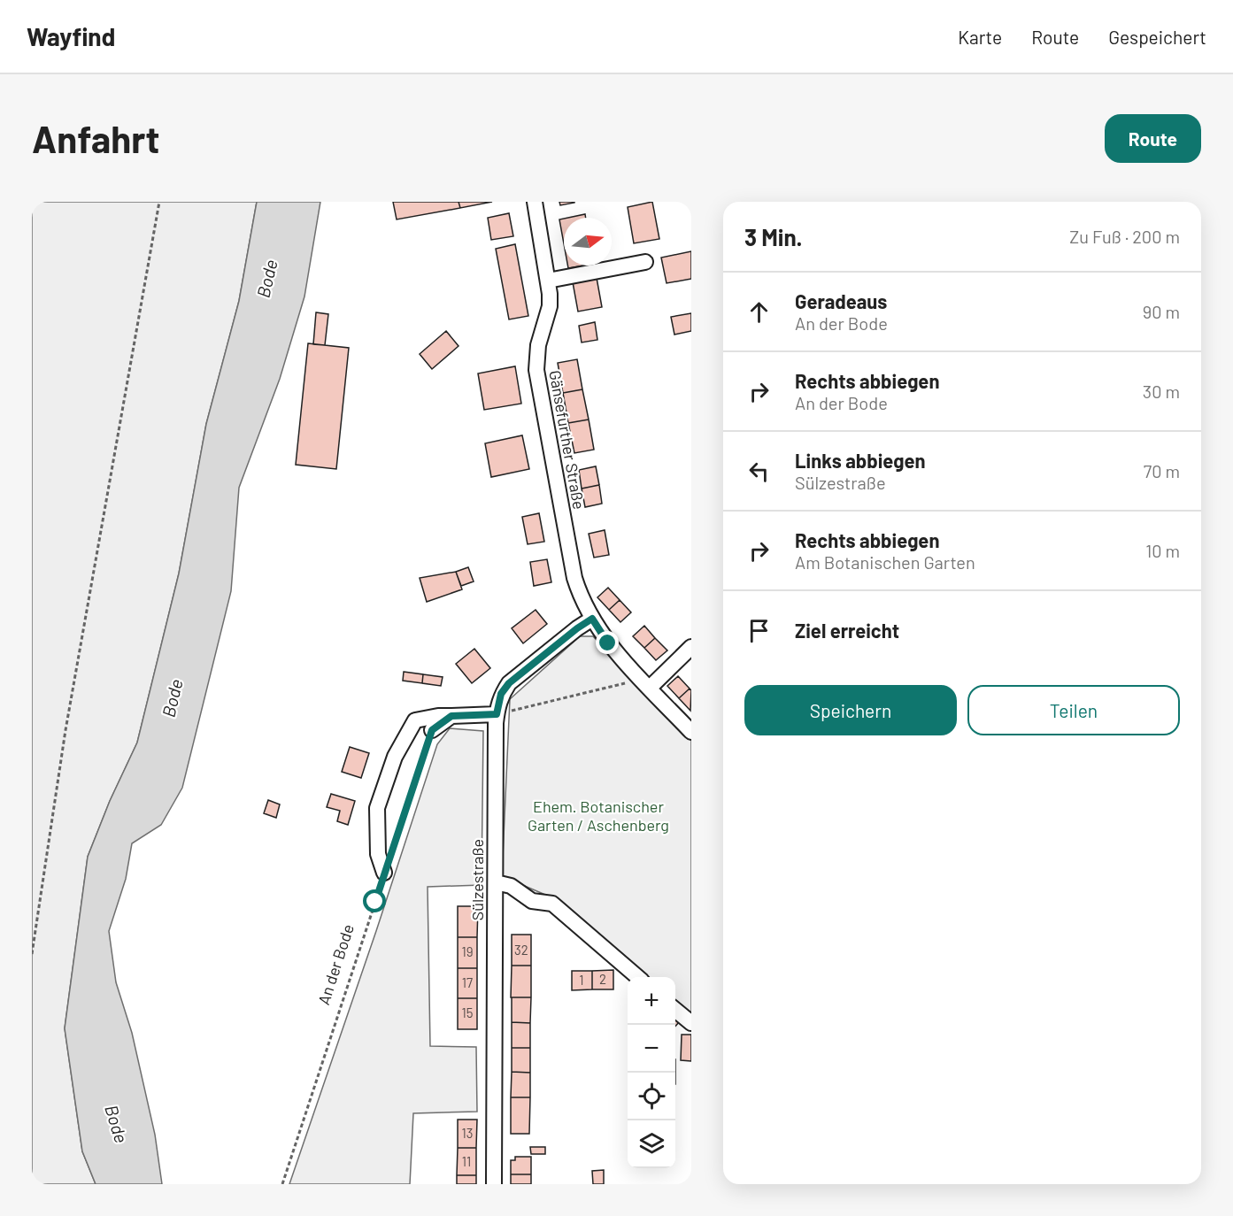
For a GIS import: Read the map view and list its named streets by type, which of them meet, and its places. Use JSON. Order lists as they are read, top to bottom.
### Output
{
  "streets": {
    "street": ["Gänsefurther Straße", "Sülzestraße"],
    "path": ["An der Bode"]
  },
  "crossings": [
    ["Gänsefurther Straße", "Sülzestraße"]
  ],
  "water": ["Bode"],
  "parks": ["Ehem. Botanischer Garten / Aschenberg"],
  "house_numbers": [
    "32",
    "19",
    "2",
    "1",
    "17",
    "15",
    "13",
    "11"
  ],
  "north": "right",
  "page": {
    "header": "Wayfind",
    "nav": ["Karte", "Route", "Gespeichert"],
    "buttons": [
      "Route",
      ["Speichern", "Teilen"]
    ],
    "title": "Anfahrt",
    "heading": ["3 Min.", "Zu Fuß · 200 m"],
    "list": [
      ["Geradeaus", "An der Bode", "90 m"],
      ["Rechts abbiegen", "An der Bode", "30 m"],
      ["Links abbiegen", "Sülzestraße", "70 m"],
      ["Rechts abbiegen", "Am Botanischen Garten", "10 m"],
      "Ziel erreicht"
    ],
    "map_buttons": ["+", "−"]
  }
}
